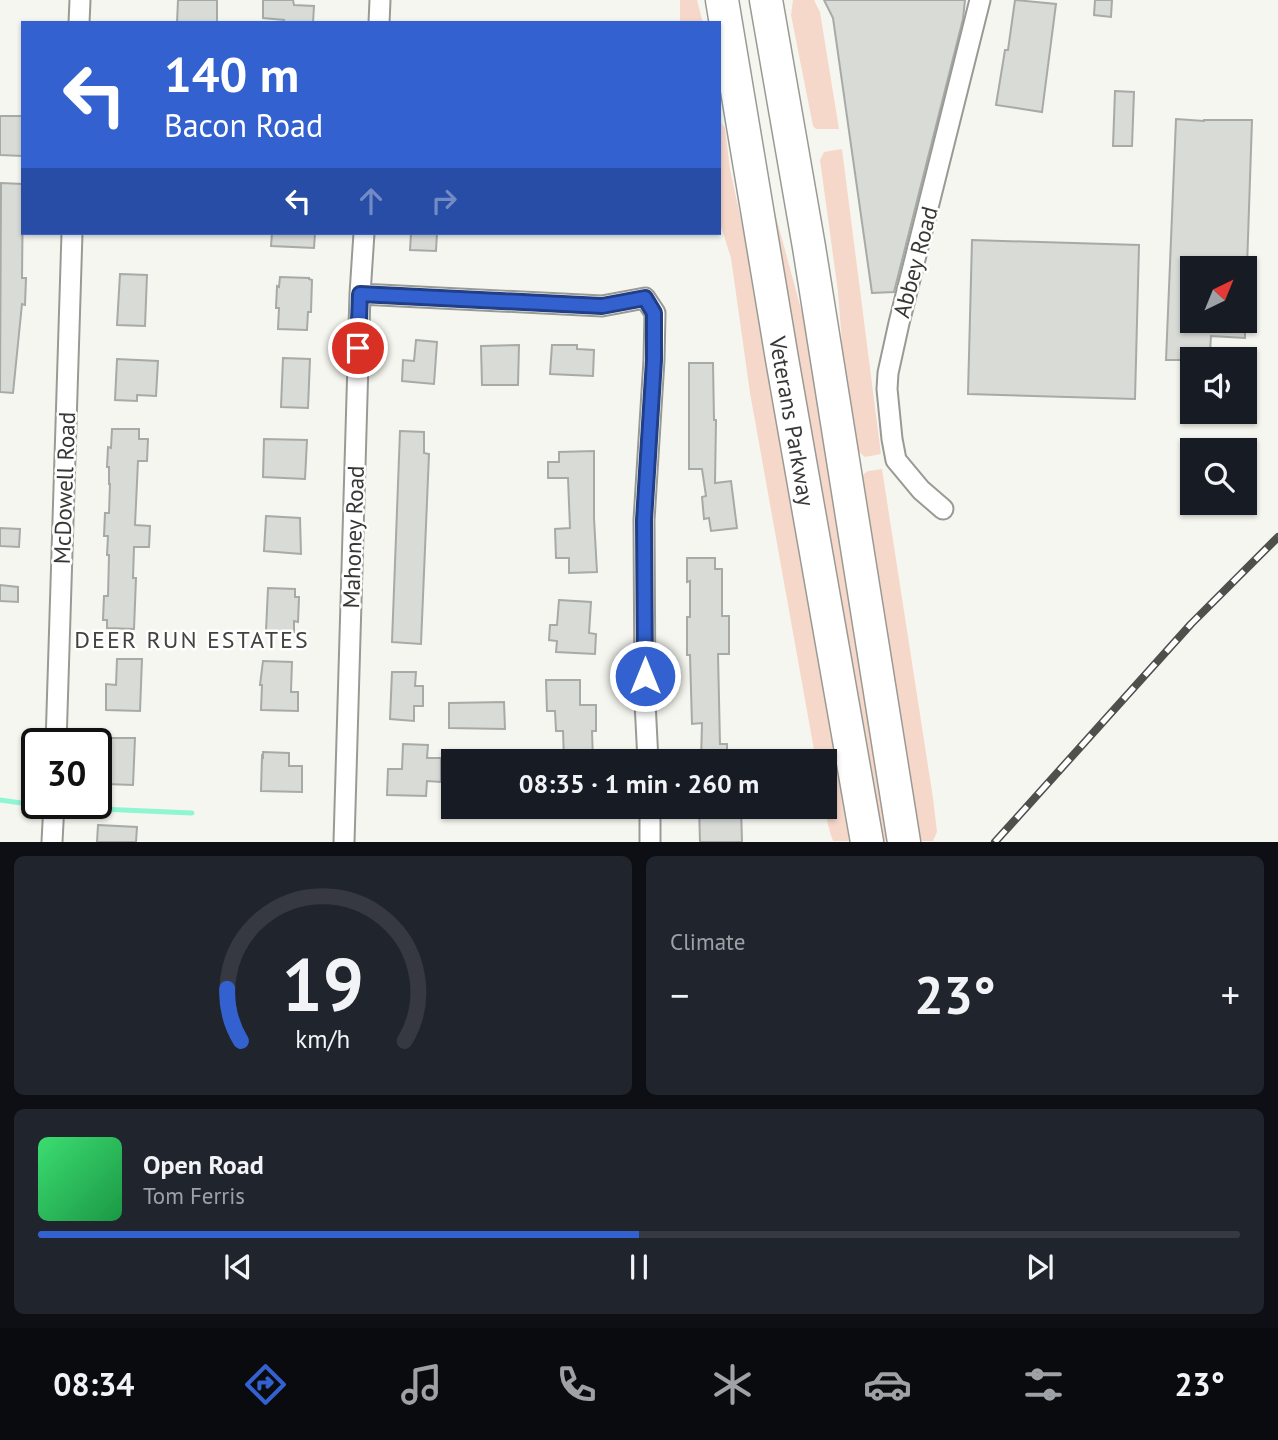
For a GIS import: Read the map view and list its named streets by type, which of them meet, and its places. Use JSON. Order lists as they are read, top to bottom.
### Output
{
  "streets": {
    "main road": ["Veterans Parkway"],
    "street": ["Abbey Road", "McDowell Road", "Mahoney Road"]
  },
  "districts": ["DEER RUN ESTATES"],
  "north": "top right",
  "page": {
    "turn": ["140 m", "Bacon Road"],
    "limit": "30",
    "trip": "08:35 · 1 min · 260 m",
    "tile": "Climate",
    "heat": ["−", "23°", "+"],
    "song": ["Open Road", "Tom Ferris"],
    "tabs": ["08:34", "23°"],
    "gauge": ["19", "km/h"]
  }
}
